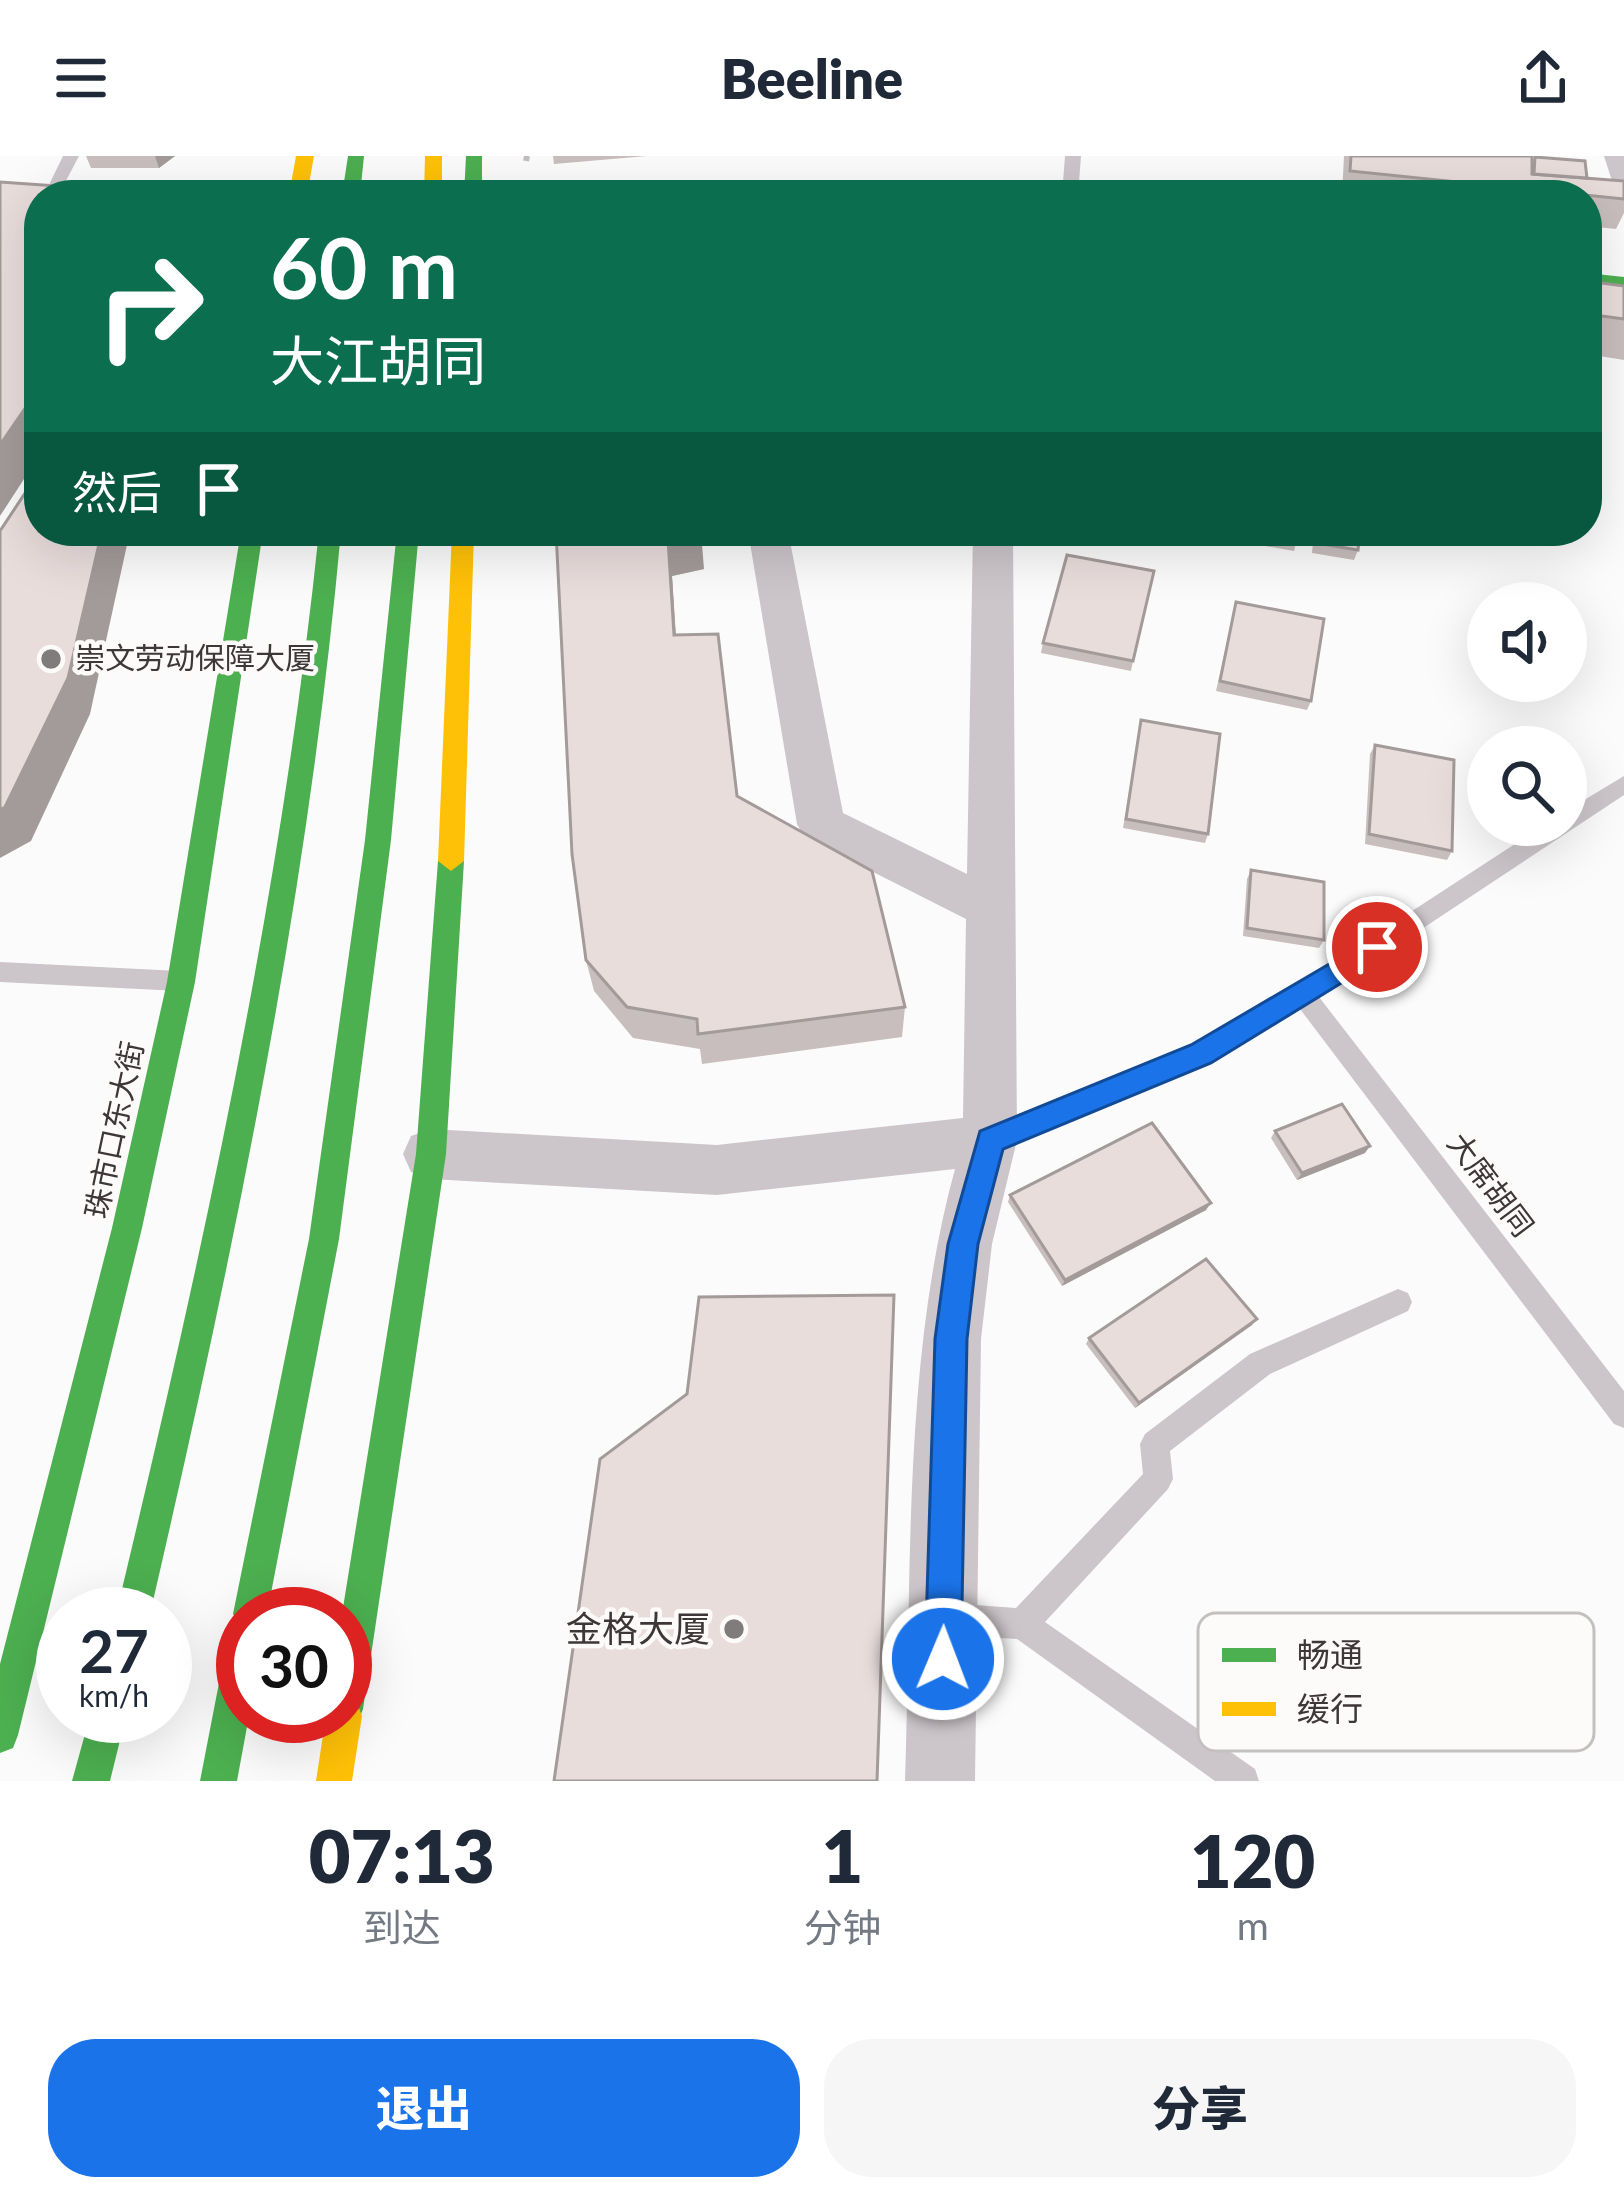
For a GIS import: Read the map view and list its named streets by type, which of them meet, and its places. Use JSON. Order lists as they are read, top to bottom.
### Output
{
  "streets": {
    "street": ["珠市口东大街"],
    "lane": ["大席胡同"]
  },
  "places": ["崇文劳动保障大厦", "金格大厦"],
  "legend": ["畅通", "缓行"],
  "page": {
    "header": "Beeline",
    "turn": ["60 m", "大江胡同"],
    "then": "然后",
    "speed": "27 km/h",
    "limit": "30",
    "eta": [
      "07:13",
      "到达",
      "1",
      "分钟",
      "120",
      "m"
    ],
    "buttons": ["退出", "分享"]
  }
}
